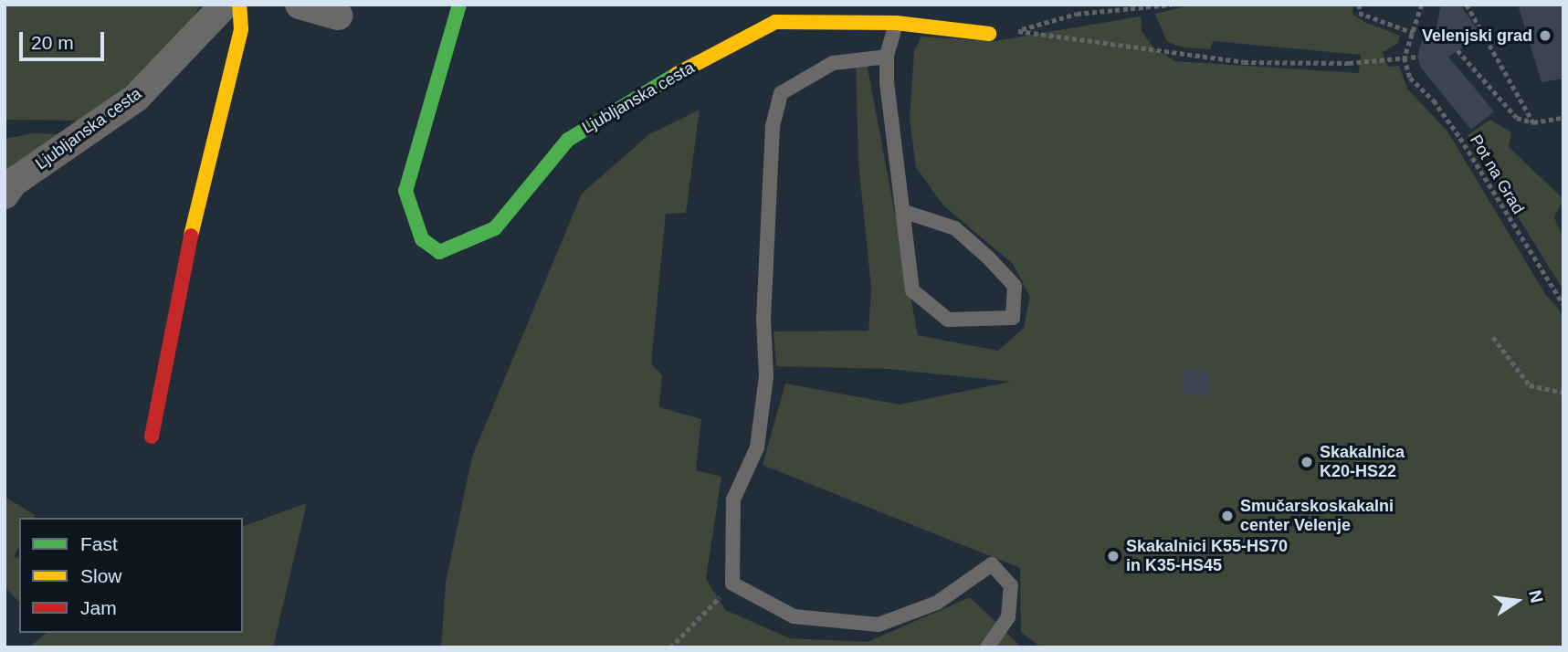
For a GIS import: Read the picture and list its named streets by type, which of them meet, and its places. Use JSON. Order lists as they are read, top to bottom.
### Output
{
  "streets": {
    "street": ["Ljubljanska cesta"],
    "path": ["Pot na Grad"]
  },
  "places": [
    "Velenjski grad",
    "Skakalnica K20-HS22",
    "Smučarskoskakalni center Velenje",
    "Skakalnici K55-HS70 in K35-HS45"
  ],
  "legend": ["Fast", "Slow", "Jam"],
  "scale_bar": "20 m",
  "north": "right"
}
